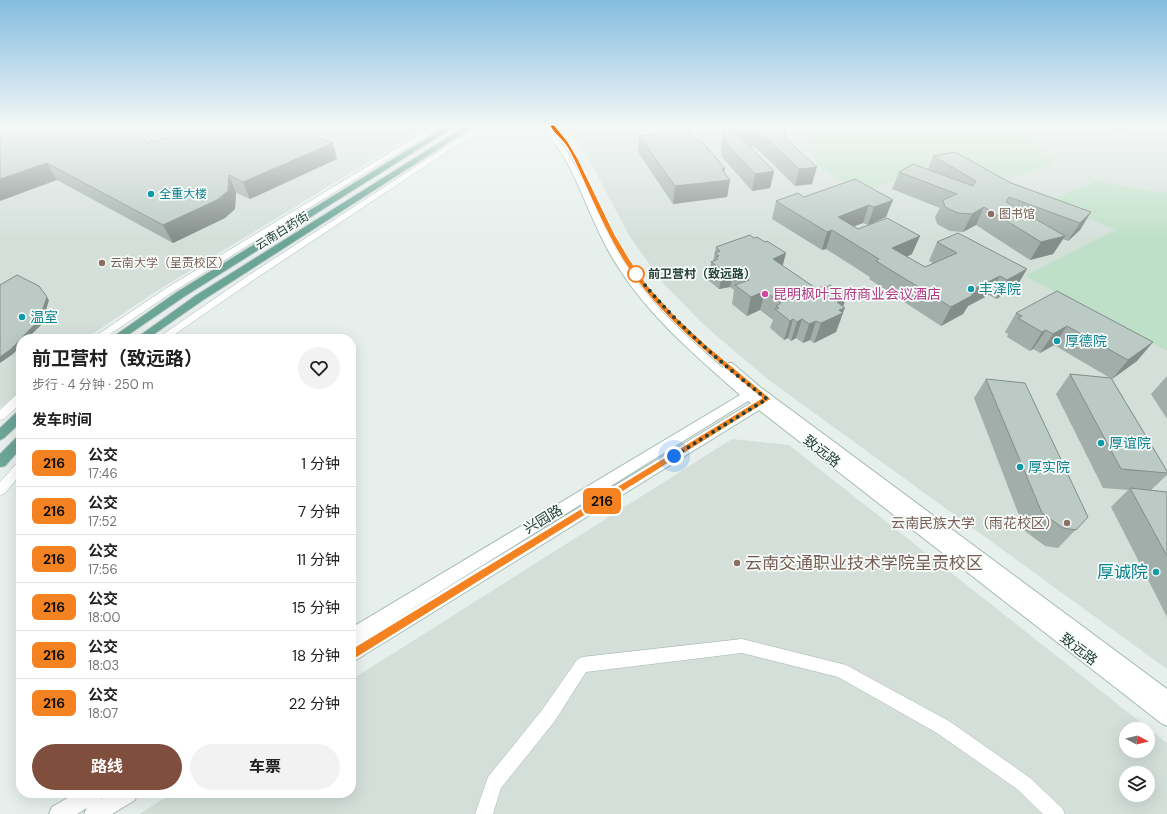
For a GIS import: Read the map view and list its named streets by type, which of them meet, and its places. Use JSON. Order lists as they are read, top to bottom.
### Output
{
  "streets": {
    "main road": ["云南白药街", "致远路", "兴园路"]
  },
  "crossings": [
    ["致远路", "兴园路"]
  ],
  "places": [
    "全重大楼",
    "图书馆",
    "云南大学（呈贡校区）",
    "前卫营村（致远路）",
    "丰泽院",
    "昆明枫叶玉府商业会议酒店",
    "温室",
    "厚德院",
    "厚谊院",
    "厚实院",
    "云南民族大学（雨花校区）",
    "云南交通职业技术学院呈贡校区",
    "厚诚院"
  ],
  "lines": ["bus line 216"],
  "north": "right",
  "page": {
    "on_map": "216",
    "heading": [
      ["前卫营村（致远路）", "步行 · 4 分钟 · 250 m"],
      "发车时间"
    ],
    "list": [
      {
        "mark": "216",
        "name": "公交",
        "note": "17:46",
        "value": "1 分钟"
      },
      {
        "mark": "216",
        "name": "公交",
        "note": "17:52",
        "value": "7 分钟"
      },
      {
        "mark": "216",
        "name": "公交",
        "note": "17:56",
        "value": "11 分钟"
      },
      {
        "mark": "216",
        "name": "公交",
        "note": "18:00",
        "value": "15 分钟"
      },
      {
        "mark": "216",
        "name": "公交",
        "note": "18:03",
        "value": "18 分钟"
      },
      {
        "mark": "216",
        "name": "公交",
        "note": "18:07",
        "value": "22 分钟"
      }
    ],
    "buttons": ["路线", "车票"]
  }
}
